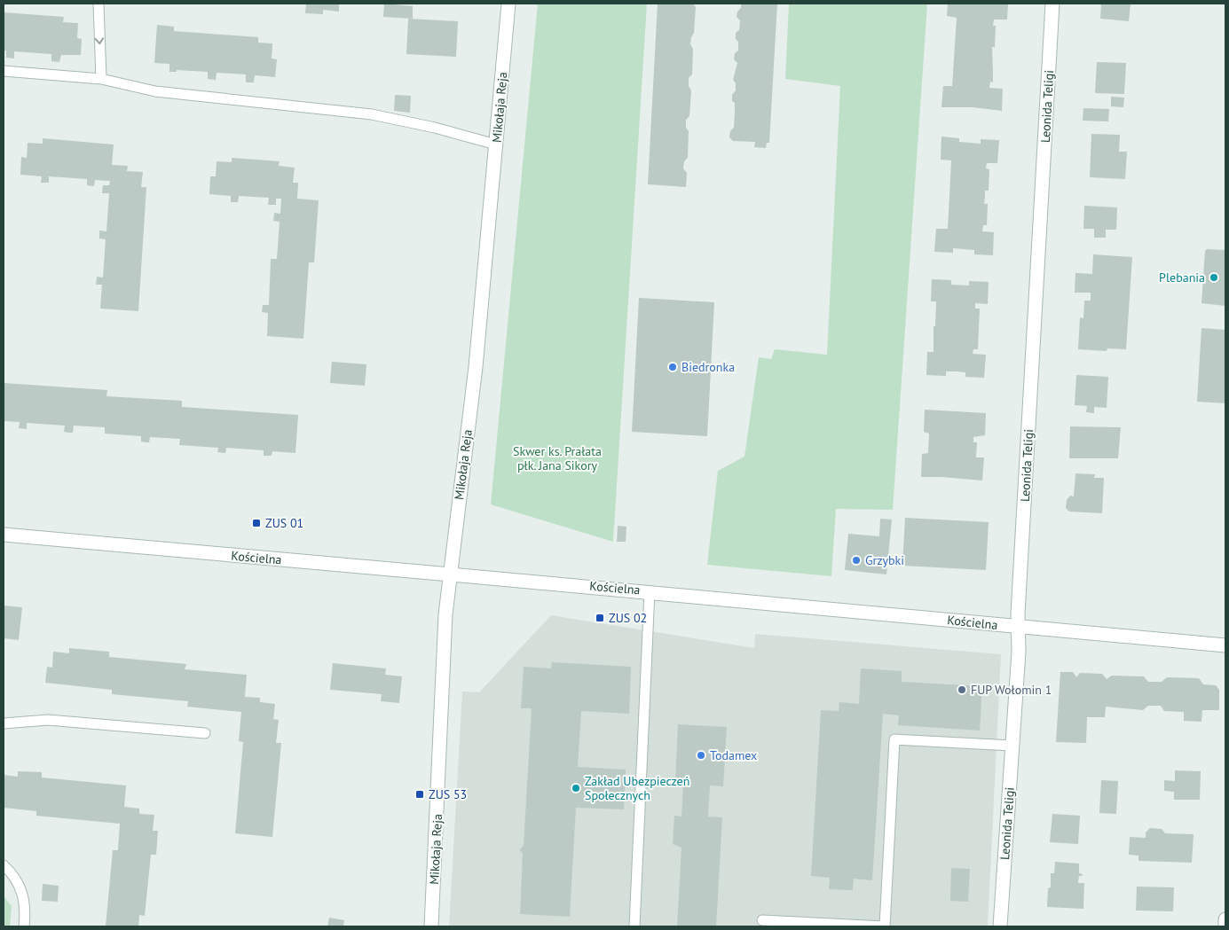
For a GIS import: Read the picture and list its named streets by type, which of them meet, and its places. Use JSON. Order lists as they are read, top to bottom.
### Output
{
  "streets": {
    "street": ["Leonida Teligi", "Mikołaja Reja", "Kościelna"]
  },
  "crossings": [
    ["Leonida Teligi", "Kościelna"],
    ["Mikołaja Reja", "Kościelna"]
  ],
  "parks": ["Skwer ks. Prałata płk. Jana Sikory"],
  "places": {
    "other": [
      "Plebania",
      "Biedronka",
      "Grzybki",
      "FUP Wołomin 1",
      "Todamex",
      "Zakład Ubezpieczeń Społecznych"
    ],
    "transit": ["ZUS 01", "ZUS 02", "ZUS 53"]
  }
}
